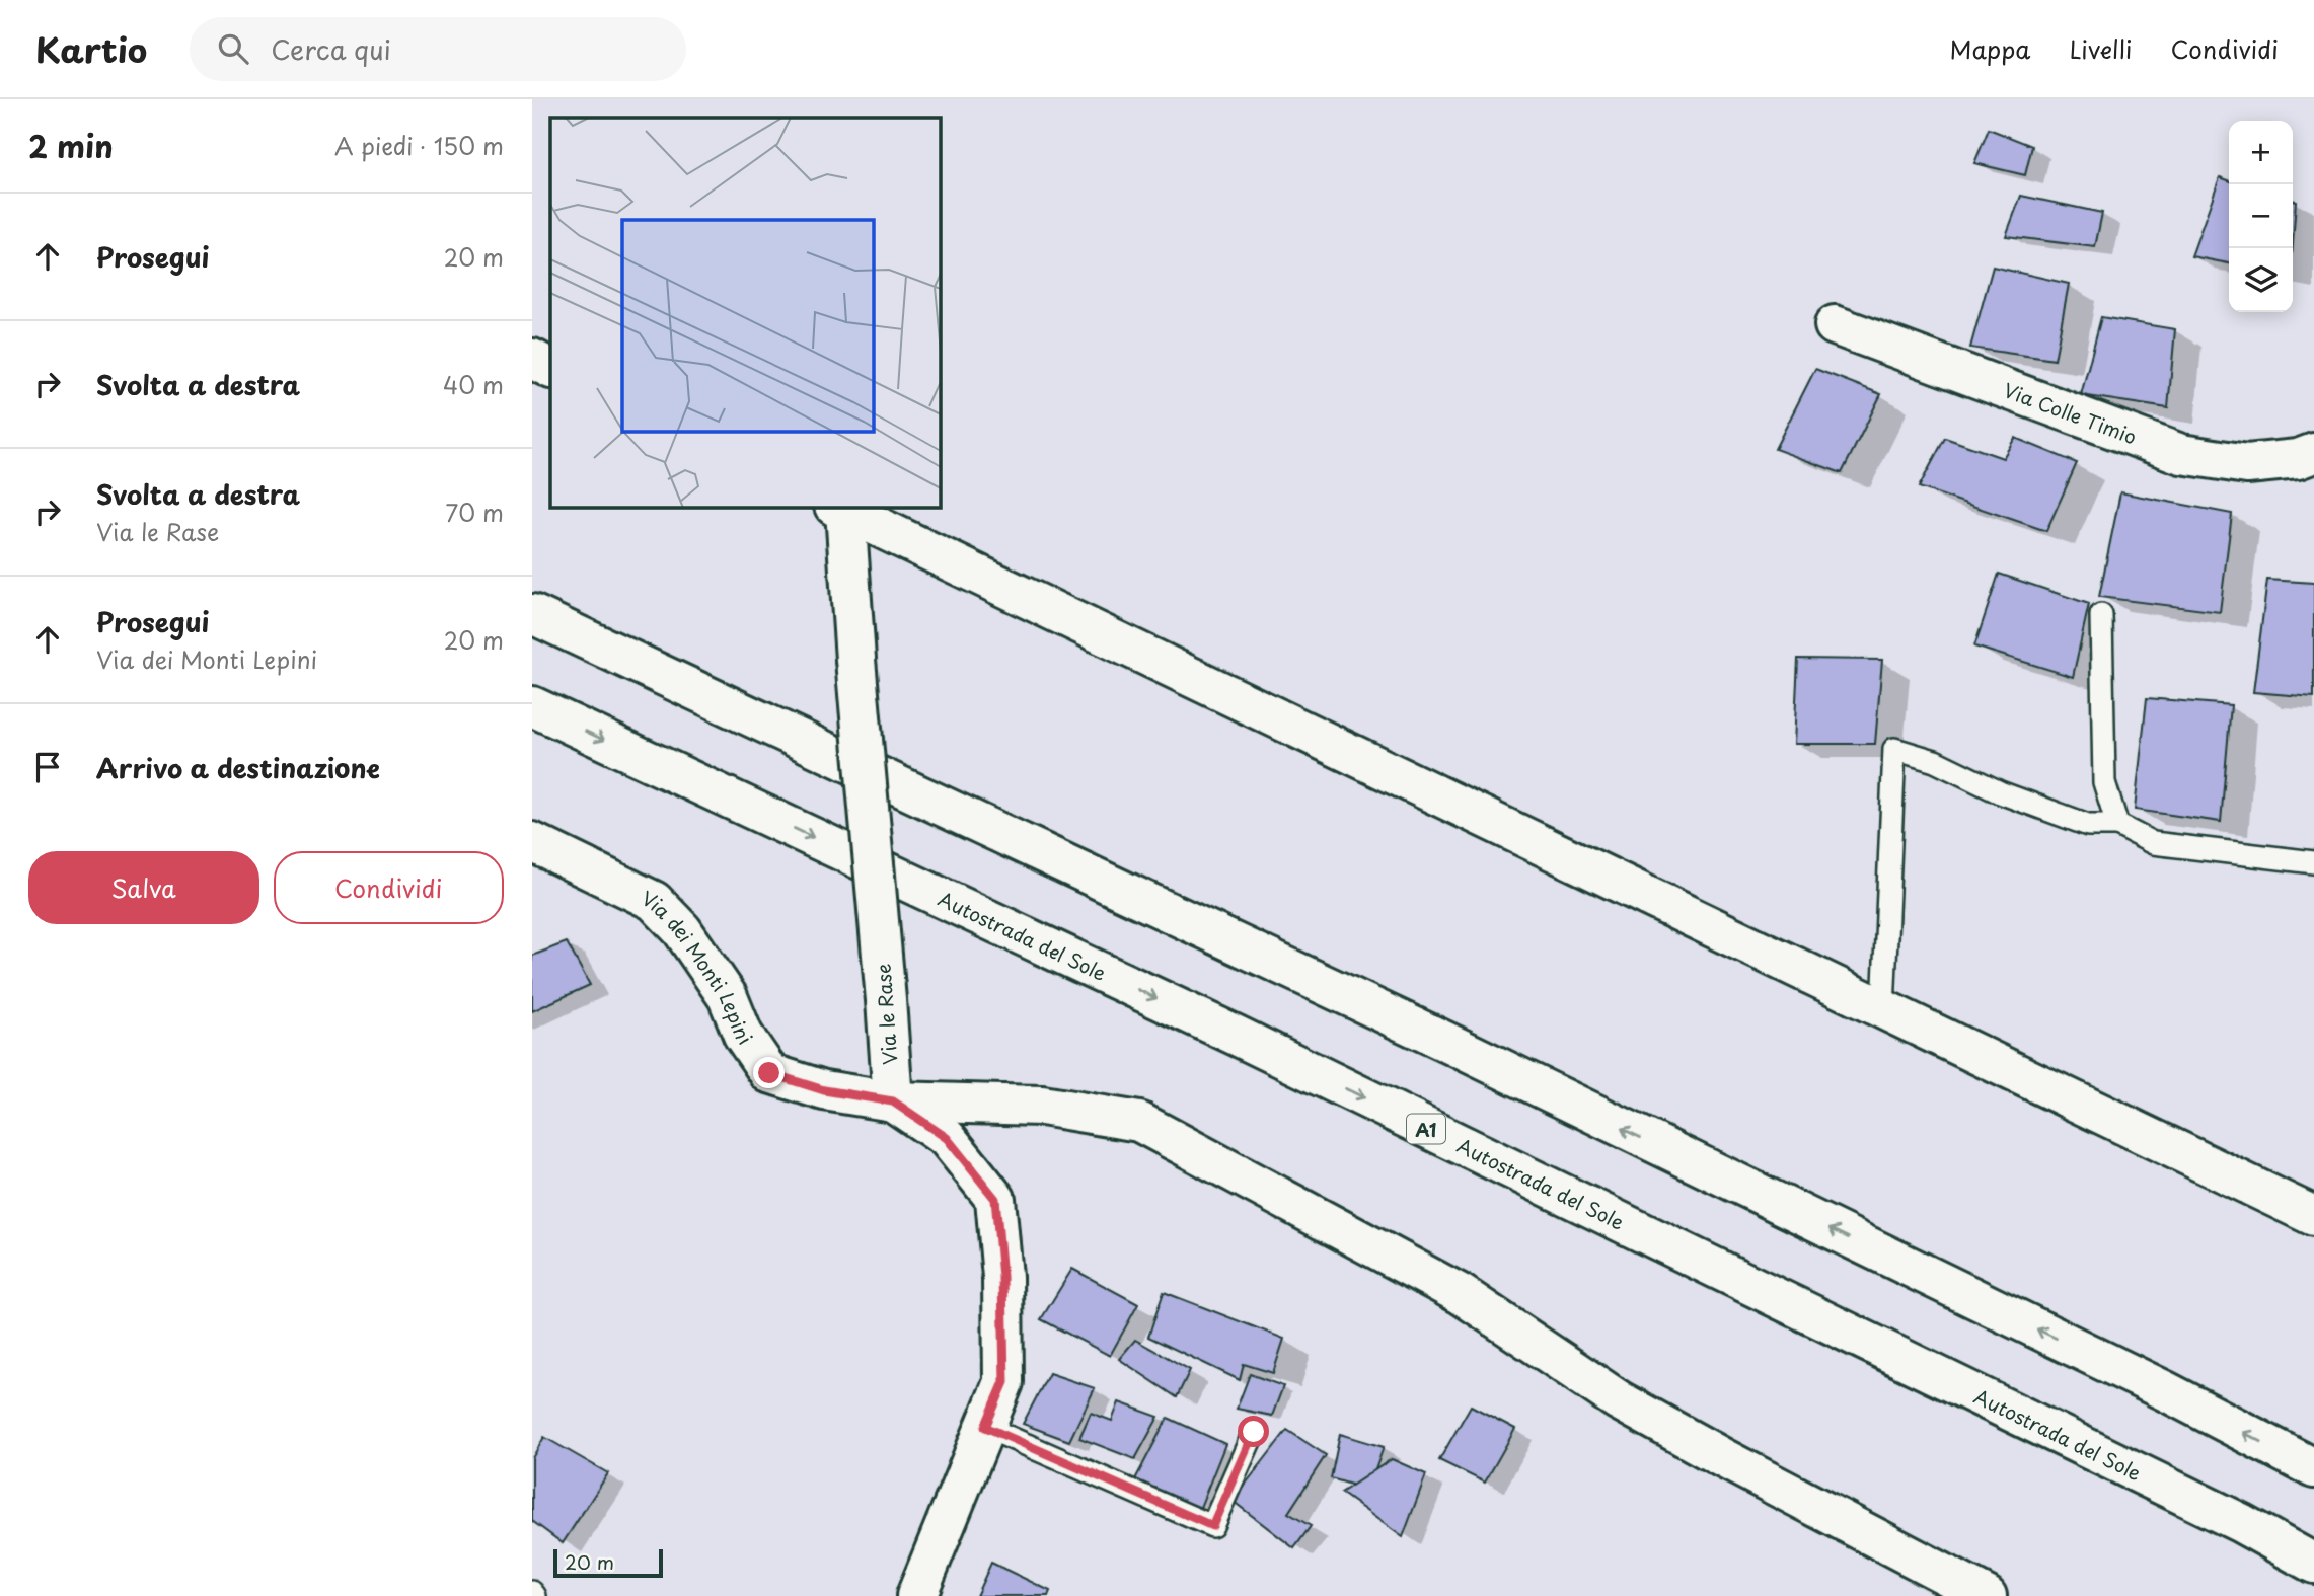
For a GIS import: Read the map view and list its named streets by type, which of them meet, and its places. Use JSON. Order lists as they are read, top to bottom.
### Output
{
  "streets": {
    "main road": [
      "Via Colle Timio",
      "Autostrada del Sole",
      "Via dei Monti Lepini",
      "Via le Rase",
      "A1"
    ]
  },
  "crossings": [
    ["Via dei Monti Lepini", "Via le Rase"]
  ],
  "scale_bar": "20 m",
  "page": {
    "header": "Kartio",
    "search": "Cerca qui",
    "nav": ["Mappa", "Livelli", "Condividi"],
    "heading": ["2 min", "A piedi · 150 m"],
    "map_buttons": ["+", "−"],
    "list": [
      ["Prosegui", "20 m"],
      ["Svolta a destra", "40 m"],
      ["Svolta a destra", "Via le Rase", "70 m"],
      ["Prosegui", "Via dei Monti Lepini", "20 m"],
      "Arrivo a destinazione"
    ],
    "buttons": ["Salva", "Condividi"],
    "scale": "20 m"
  }
}
